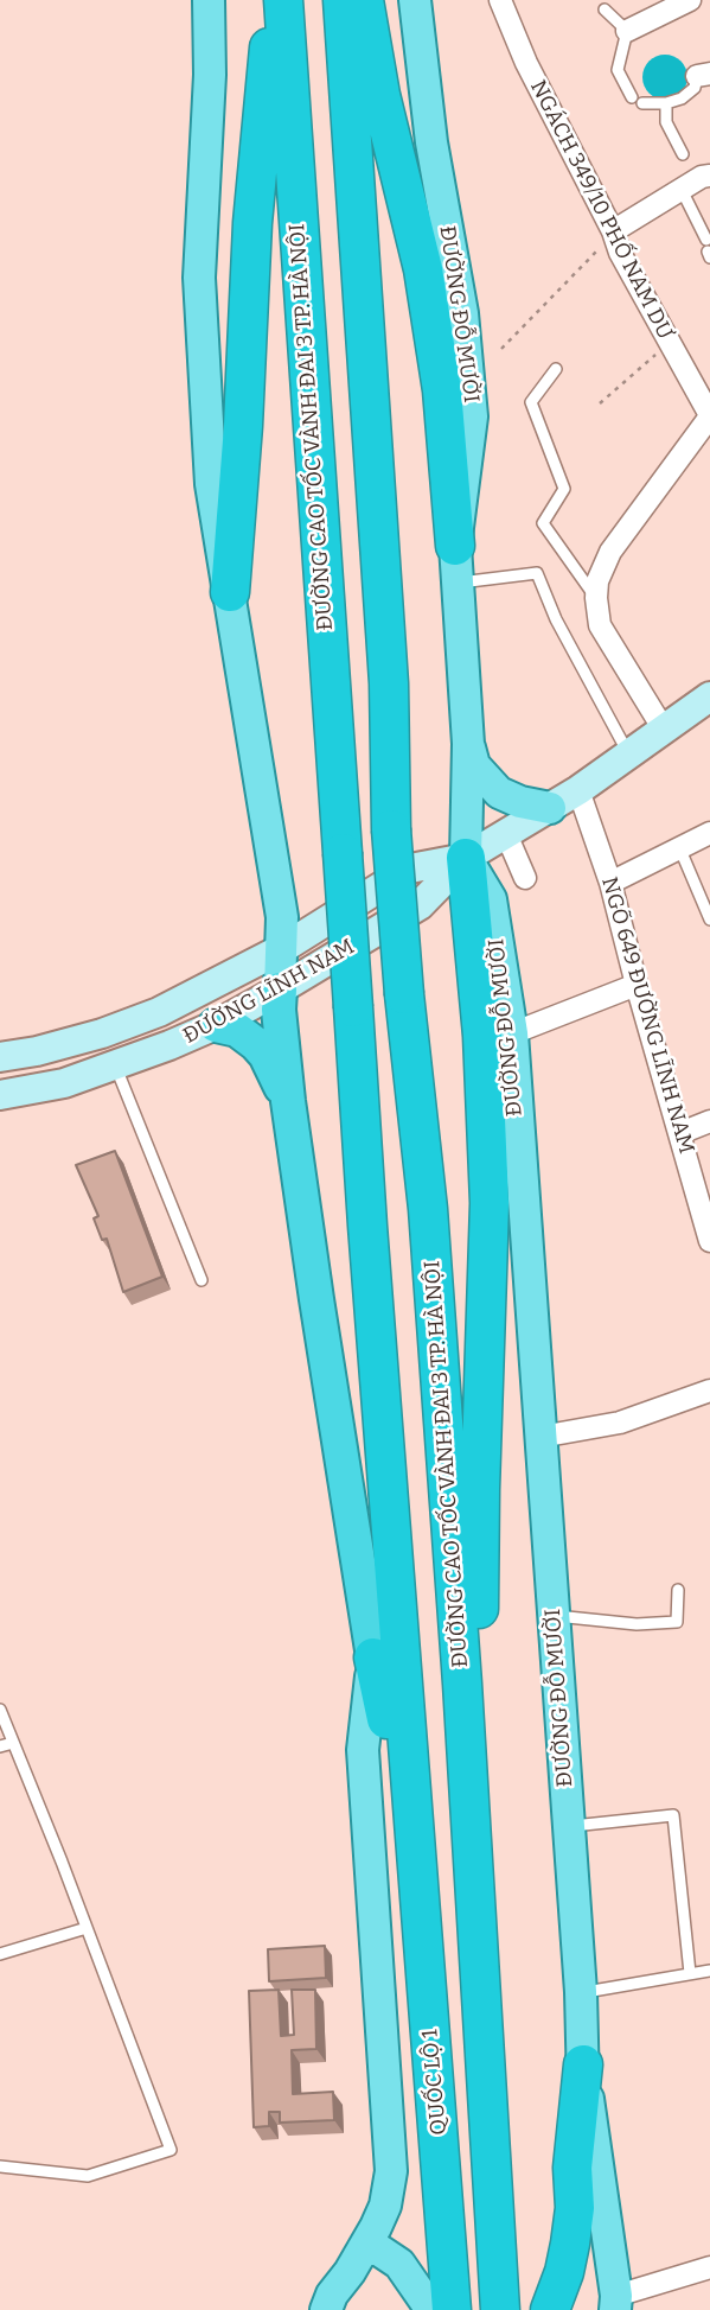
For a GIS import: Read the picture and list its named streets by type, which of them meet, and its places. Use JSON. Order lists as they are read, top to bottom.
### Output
{
  "streets": {
    "highway": ["ĐƯỜNG CAO TỐC VÀNH ĐAI 3 TP. HÀ NỘI", "QUỐC LỘ 1"],
    "main road": ["ĐƯỜNG ĐỖ MƯỜI", "ĐƯỜNG LĨNH NAM"],
    "street": ["NGÁCH 349/10 PHỐ NAM DƯ", "NGÕ 649 ĐƯỜNG LĨNH NAM"]
  },
  "crossings": [
    ["ĐƯỜNG ĐỖ MƯỜI", "ĐƯỜNG LĨNH NAM"],
    ["ĐƯỜNG CAO TỐC VÀNH ĐAI 3 TP. HÀ NỘI", "QUỐC LỘ 1"],
    ["ĐƯỜNG LĨNH NAM", "NGÕ 649 ĐƯỜNG LĨNH NAM"]
  ]
}
